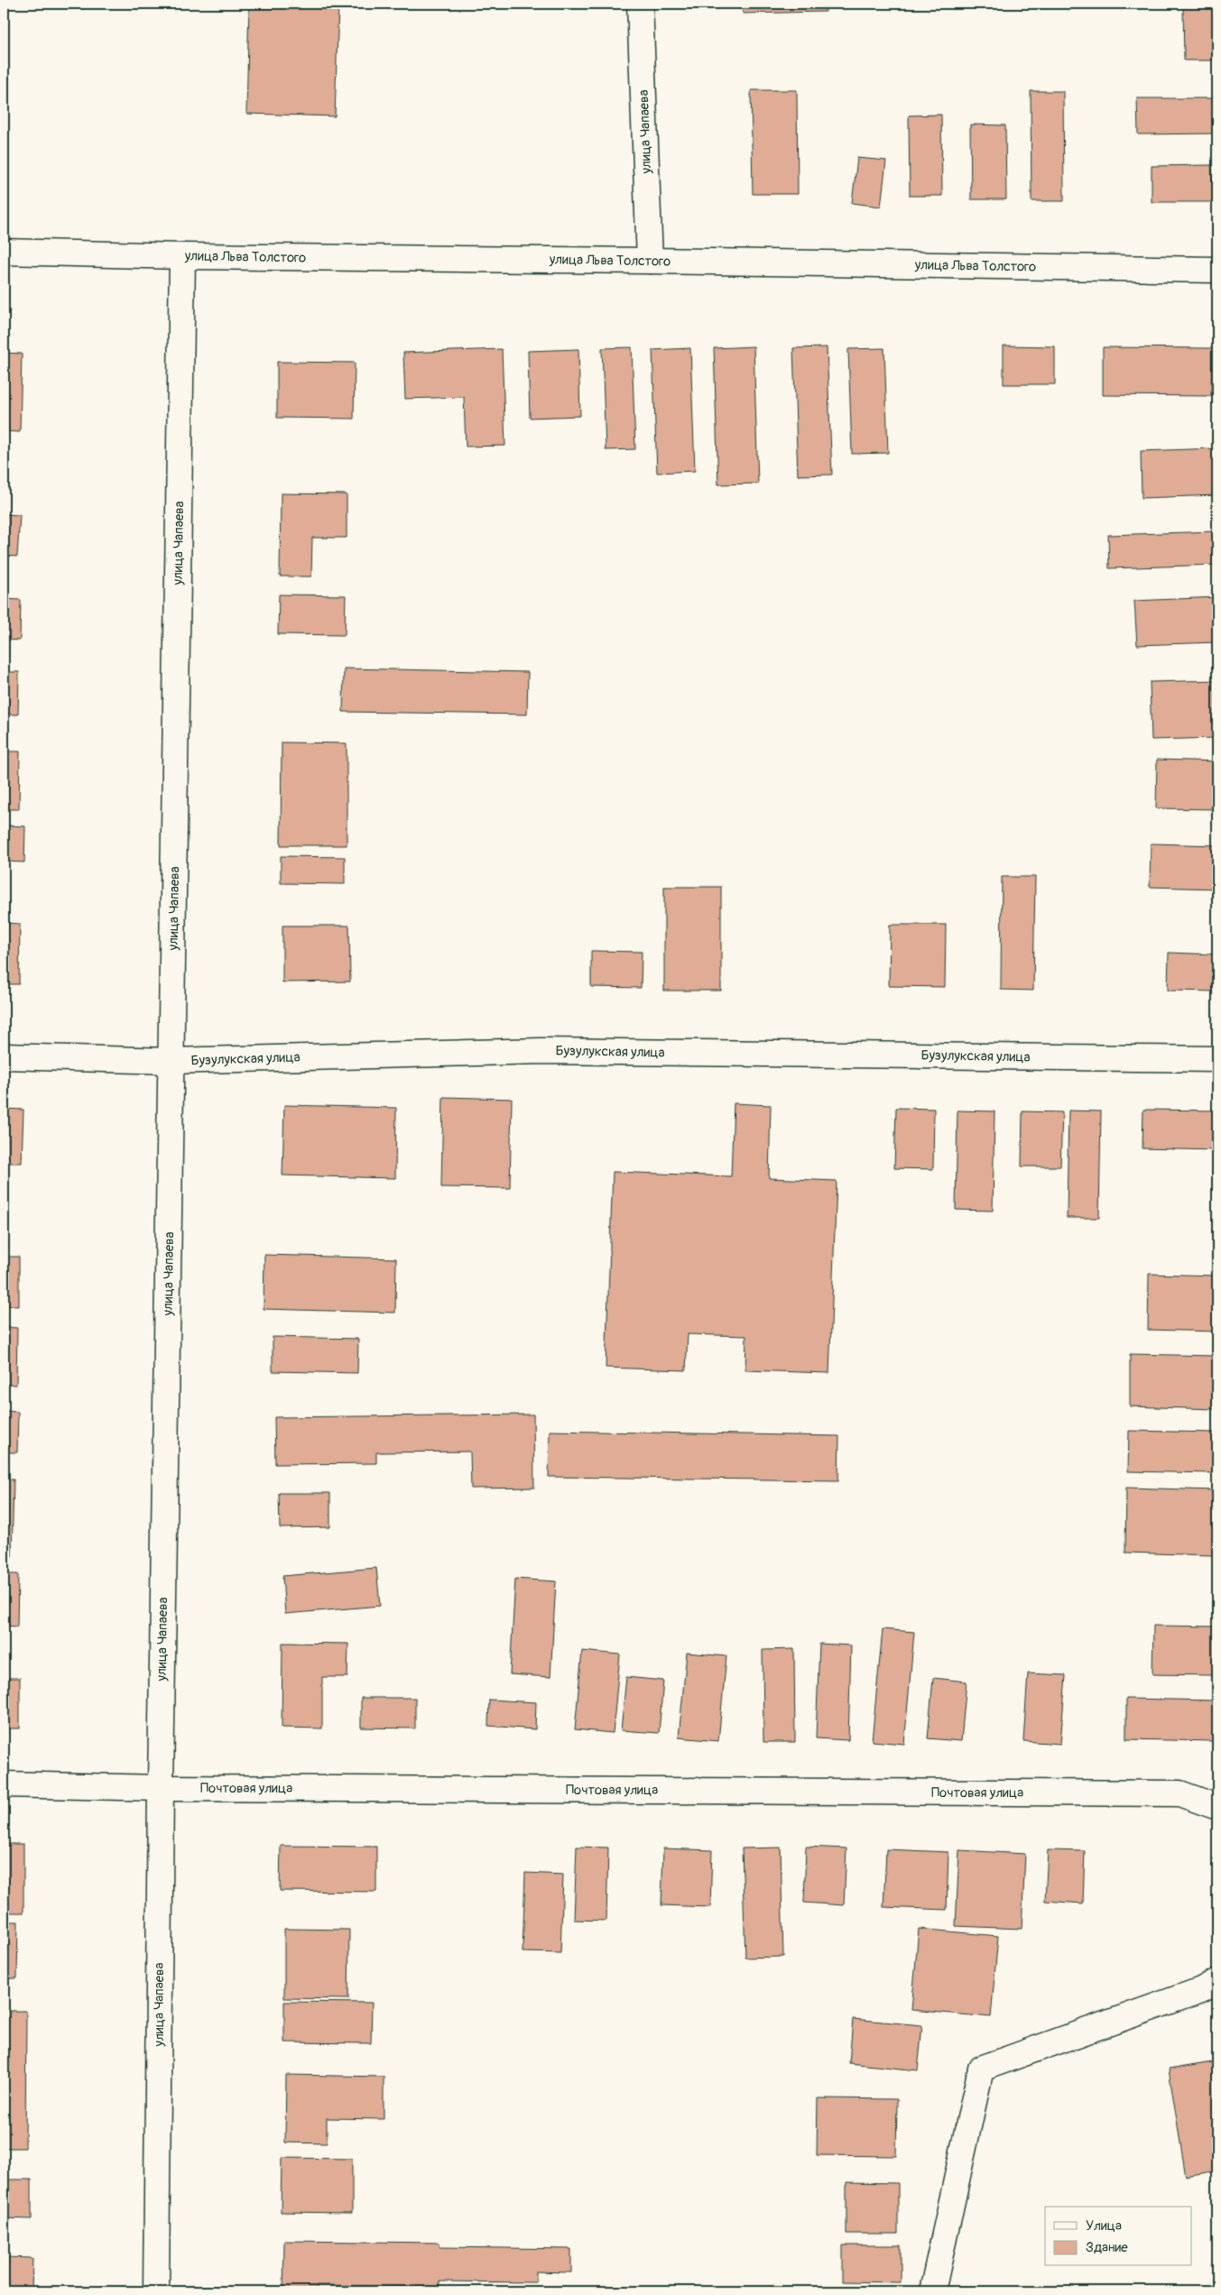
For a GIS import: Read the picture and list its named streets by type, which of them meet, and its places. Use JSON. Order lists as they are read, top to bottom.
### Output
{
  "streets": {
    "street": [
      "улица Чапаева",
      "улица Льва Толстого",
      "Бузулукская улица",
      "Почтовая улица"
    ]
  },
  "crossings": [
    ["улица Чапаева", "улица Льва Толстого"],
    ["улица Чапаева", "Бузулукская улица"],
    ["улица Чапаева", "Почтовая улица"]
  ],
  "legend": ["Улица", "Здание"]
}
